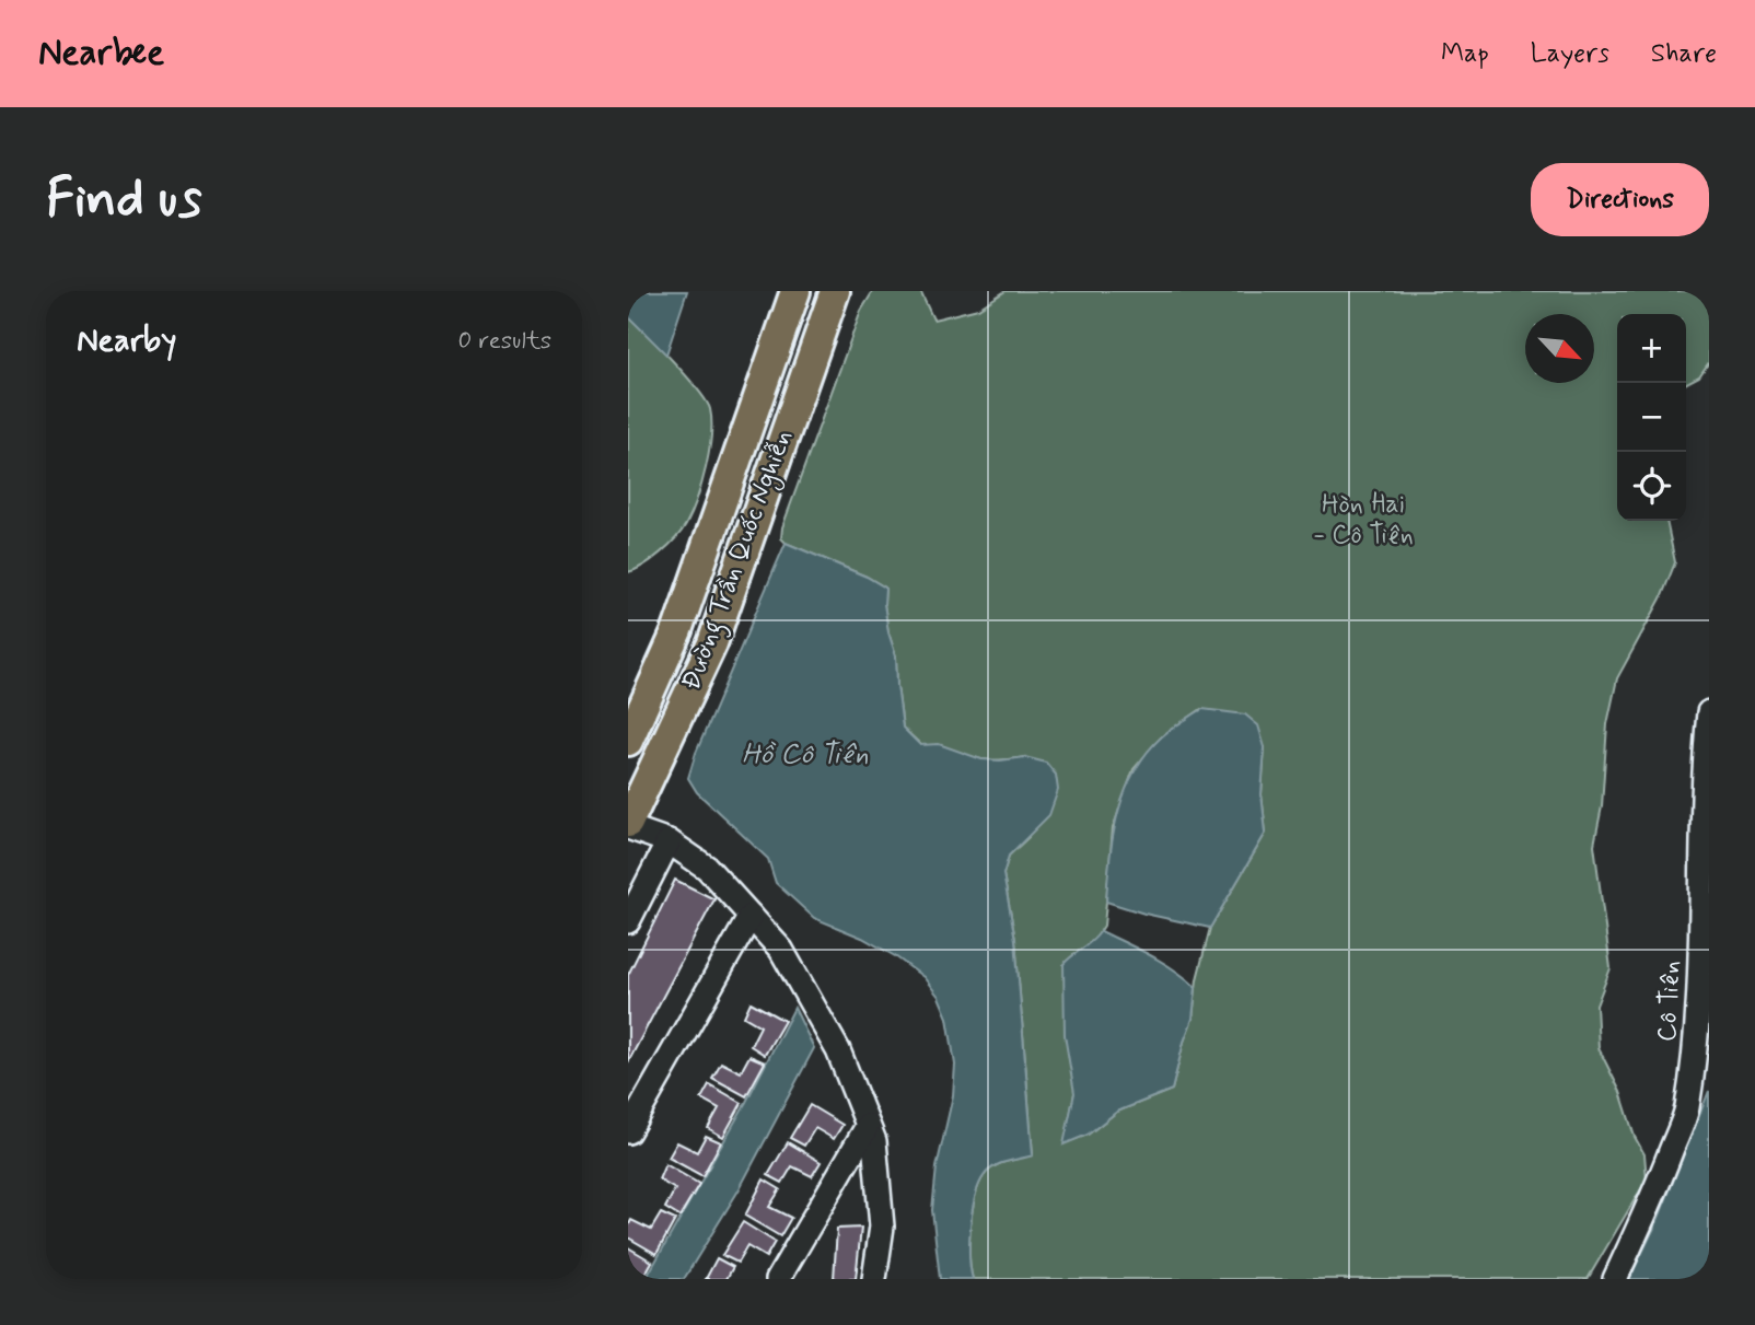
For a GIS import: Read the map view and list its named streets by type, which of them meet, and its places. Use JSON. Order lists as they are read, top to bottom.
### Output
{
  "streets": {
    "main road": ["Đường Trần Quốc Nghiễn"],
    "street": ["Cô Tiên"]
  },
  "water": ["Hồ Cô Tiên"],
  "parks": ["Hòn Hai - Cô Tiên"],
  "north": "bottom right",
  "page": {
    "header": "Nearbee",
    "nav": ["Map", "Layers", "Share"],
    "buttons": "Directions",
    "title": "Find us",
    "heading": ["Nearby", "0 results"],
    "map_buttons": ["+", "−"]
  }
}
